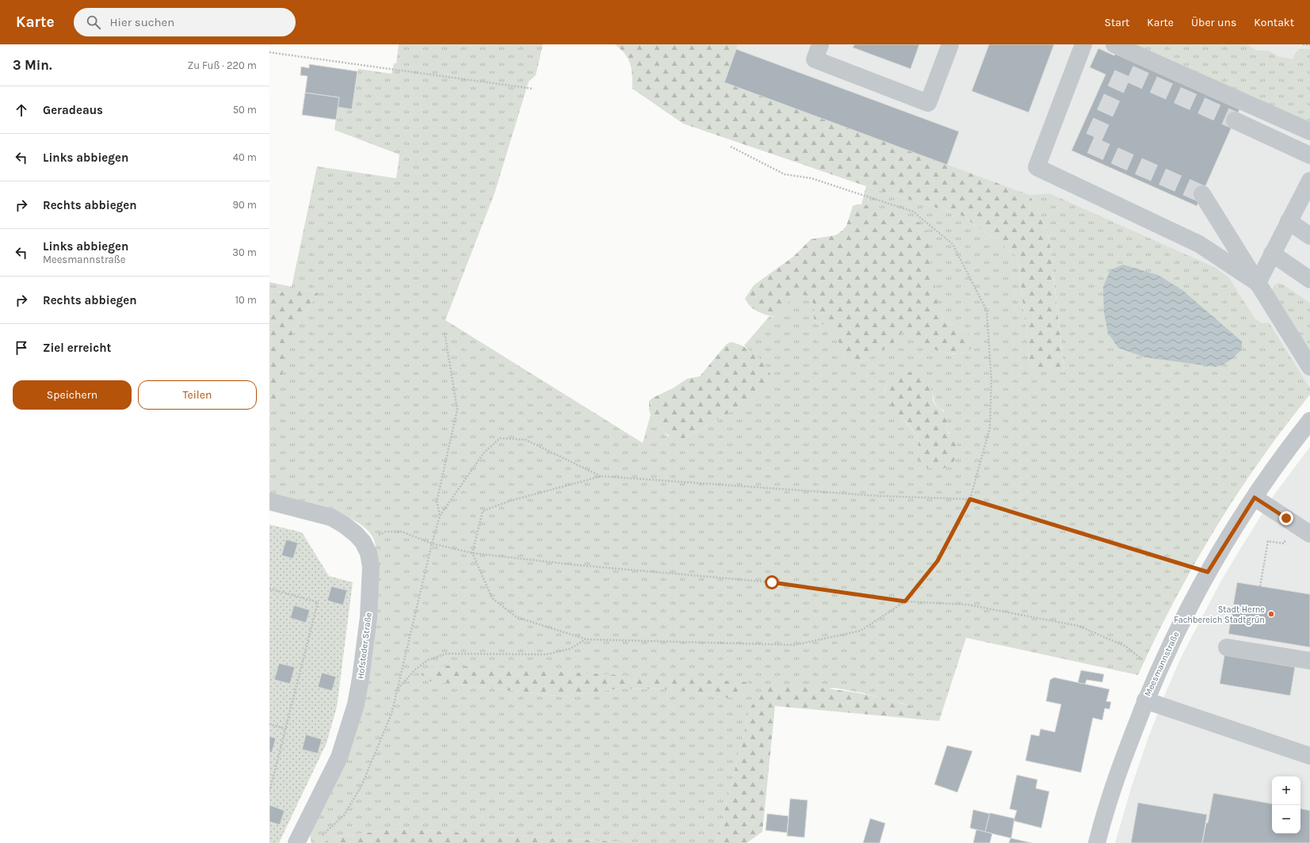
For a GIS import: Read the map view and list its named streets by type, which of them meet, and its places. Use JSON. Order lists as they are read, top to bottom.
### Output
{
  "streets": {
    "street": ["Hofsteder Straße", "Meesmannstraße"]
  },
  "places": ["Stadt Herne Fachbereich Stadtgrün"],
  "page": {
    "header": "Karte",
    "search": "Hier suchen",
    "nav": [
      "Start",
      "Karte",
      "Über uns",
      "Kontakt"
    ],
    "heading": ["3 Min.", "Zu Fuß · 220 m"],
    "list": [
      ["Geradeaus", "50 m"],
      ["Links abbiegen", "40 m"],
      ["Rechts abbiegen", "90 m"],
      ["Links abbiegen", "Meesmannstraße", "30 m"],
      ["Rechts abbiegen", "10 m"],
      "Ziel erreicht"
    ],
    "buttons": ["Speichern", "Teilen"],
    "map_buttons": ["+", "−"]
  }
}
